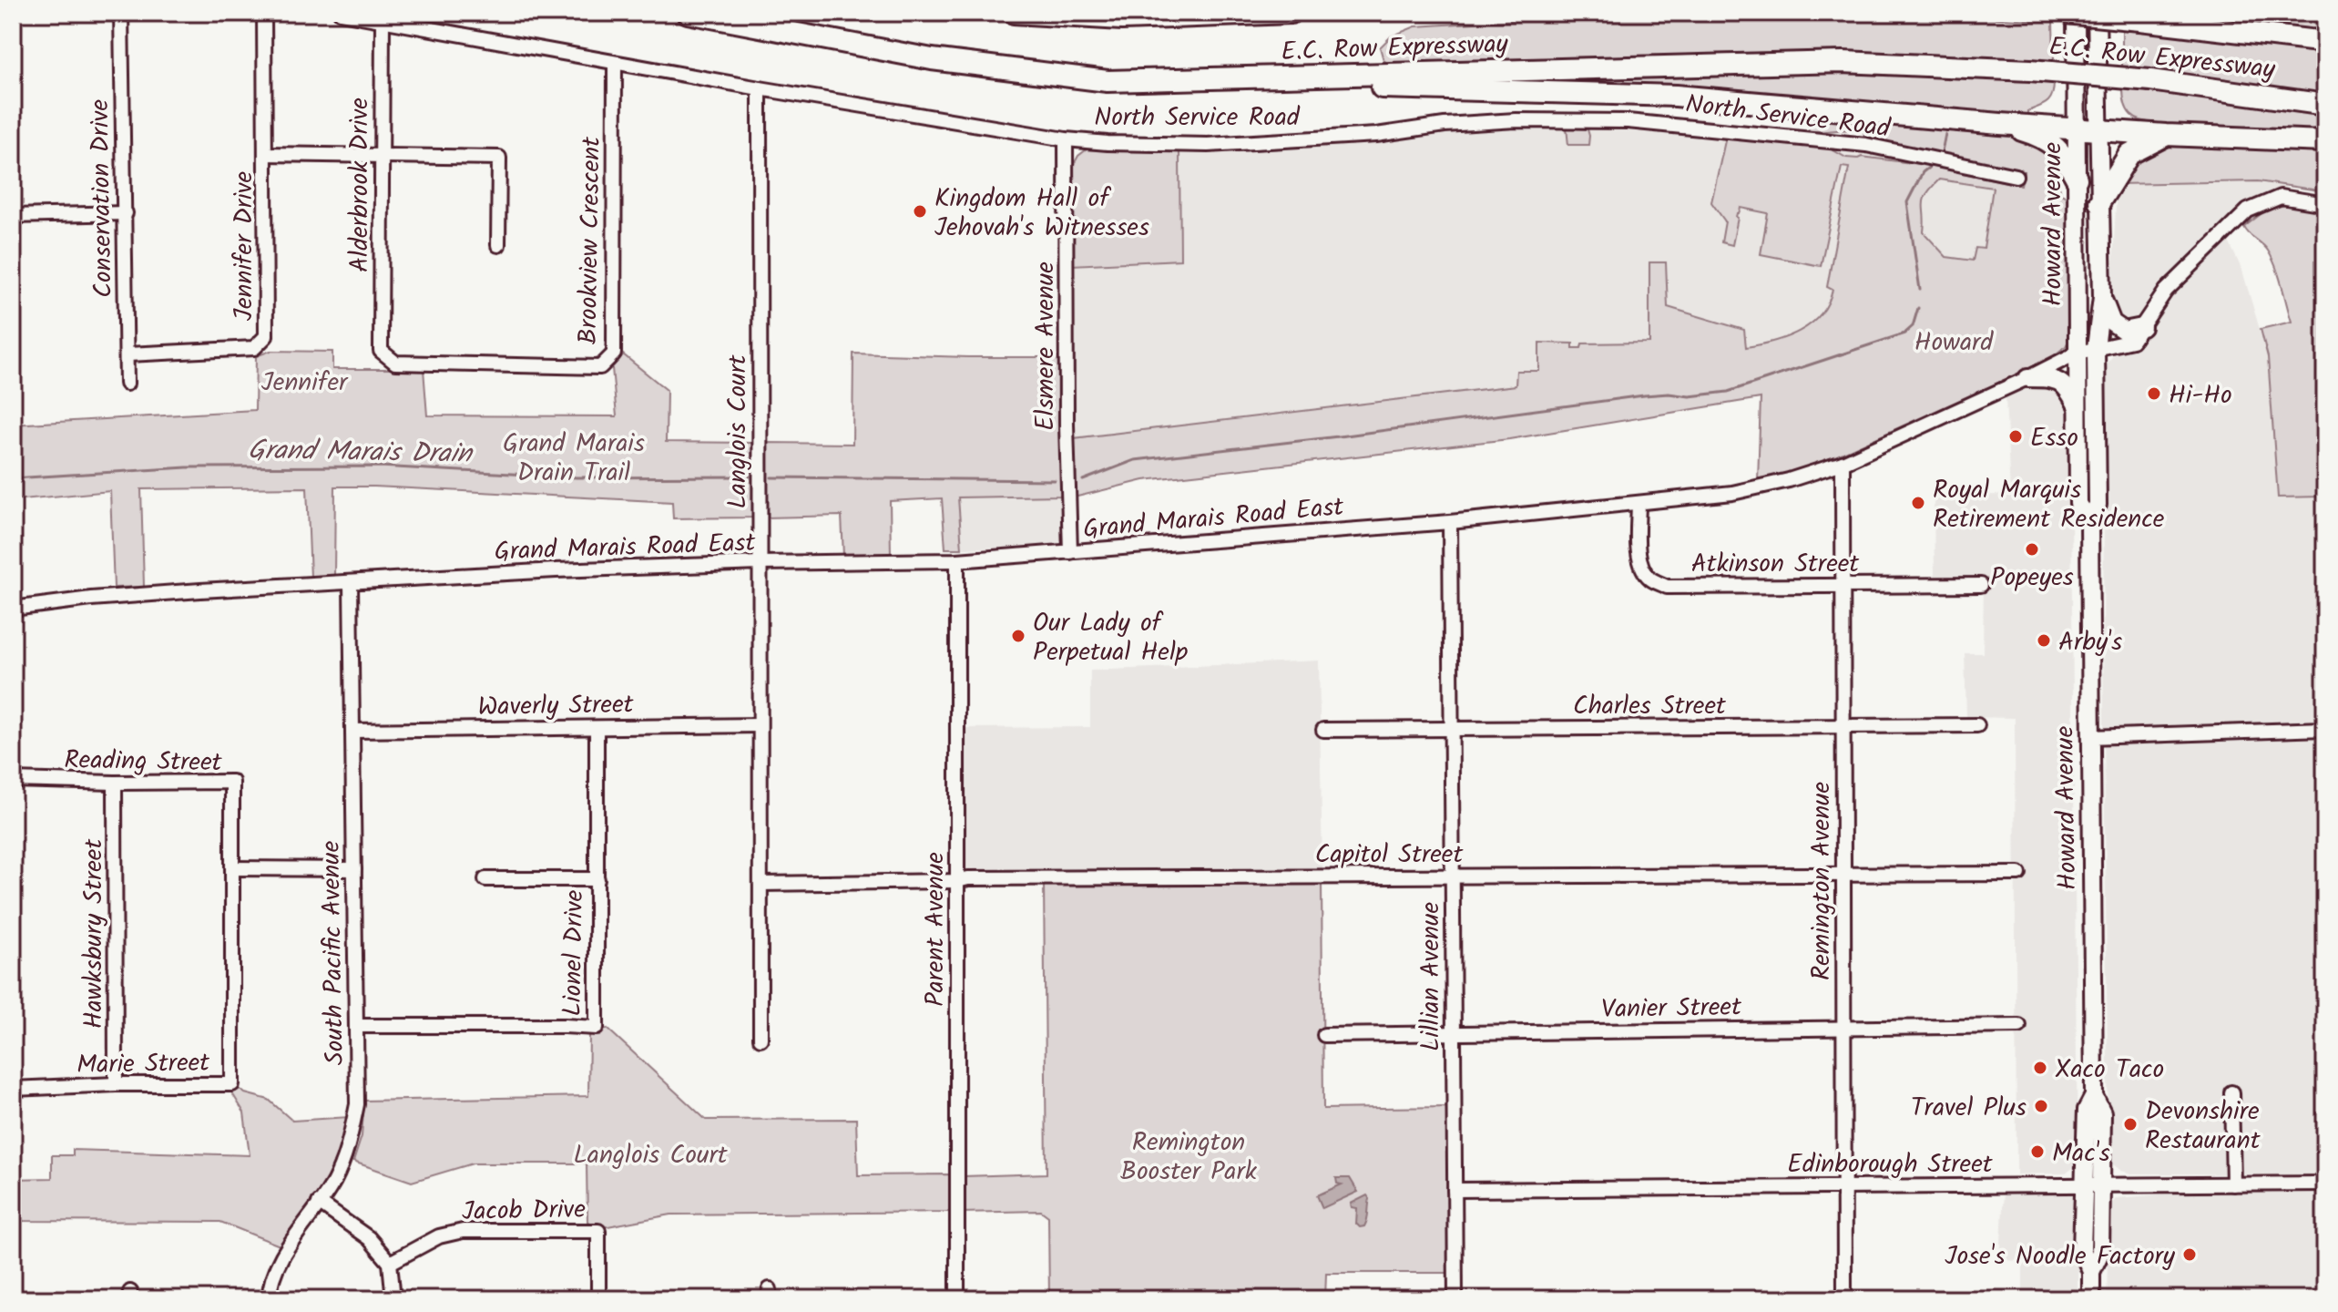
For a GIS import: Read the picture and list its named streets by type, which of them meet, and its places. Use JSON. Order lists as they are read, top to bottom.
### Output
{
  "streets": {
    "highway": ["E.C. Row Expressway"],
    "main road": ["Howard Avenue"],
    "street": [
      "North Service Road",
      "Alderbrook Drive",
      "Conservation Drive",
      "Brookview Crescent",
      "Jennifer Drive",
      "Elsmere Avenue",
      "Langlois Court",
      "Grand Marais Road East",
      "Atkinson Street",
      "Waverly Street",
      "Charles Street",
      "Reading Street",
      "Capitol Street",
      "Remington Avenue",
      "Parent Avenue",
      "Hawksbury Street",
      "South Pacific Avenue",
      "Lionel Drive",
      "Lillian Avenue",
      "Vanier Street",
      "Marie Street",
      "Edinborough Street",
      "Jacob Drive"
    ]
  },
  "crossings": [
    ["North Service Road", "Alderbrook Drive"],
    ["North Service Road", "Brookview Crescent"],
    ["North Service Road", "Elsmere Avenue"],
    ["North Service Road", "Langlois Court"],
    ["Alderbrook Drive", "Brookview Crescent"],
    ["Conservation Drive", "Jennifer Drive"],
    ["Howard Avenue", "Grand Marais Road East"],
    ["Howard Avenue", "Edinborough Street"],
    ["Elsmere Avenue", "Grand Marais Road East"],
    ["Langlois Court", "Grand Marais Road East"],
    ["Langlois Court", "Waverly Street"],
    ["Langlois Court", "Capitol Street"],
    ["Grand Marais Road East", "Atkinson Street"],
    ["Grand Marais Road East", "Remington Avenue"],
    ["Grand Marais Road East", "Parent Avenue"],
    ["Grand Marais Road East", "South Pacific Avenue"],
    ["Grand Marais Road East", "Lillian Avenue"],
    ["Atkinson Street", "Remington Avenue"],
    ["Waverly Street", "South Pacific Avenue"],
    ["Waverly Street", "Lionel Drive"],
    ["Charles Street", "Remington Avenue"],
    ["Charles Street", "Lillian Avenue"],
    ["Reading Street", "Hawksbury Street"],
    ["Reading Street", "Marie Street"],
    ["Capitol Street", "Remington Avenue"],
    ["Capitol Street", "Parent Avenue"],
    ["Capitol Street", "Lillian Avenue"],
    ["Remington Avenue", "Vanier Street"],
    ["Remington Avenue", "Edinborough Street"],
    ["Hawksbury Street", "Marie Street"],
    ["South Pacific Avenue", "Lionel Drive"],
    ["Lillian Avenue", "Vanier Street"],
    ["Lillian Avenue", "Edinborough Street"]
  ],
  "water": ["Grand Marais Drain"],
  "parks": [
    "Howard",
    "Jennifer",
    "Grand Marais Drain Trail",
    "Remington Booster Park",
    "Langlois Court"
  ],
  "places": [
    "Kingdom Hall of Jehovah's Witnesses",
    "Hi-Ho",
    "Esso",
    "Royal Marquis Retirement Residence",
    "Popeyes",
    "Our Lady of Perpetual Help",
    "Arby's",
    "Xaco Taco",
    "Travel Plus",
    "Devonshire Restaurant",
    "Mac's",
    "Jose's Noodle Factory"
  ]
}
